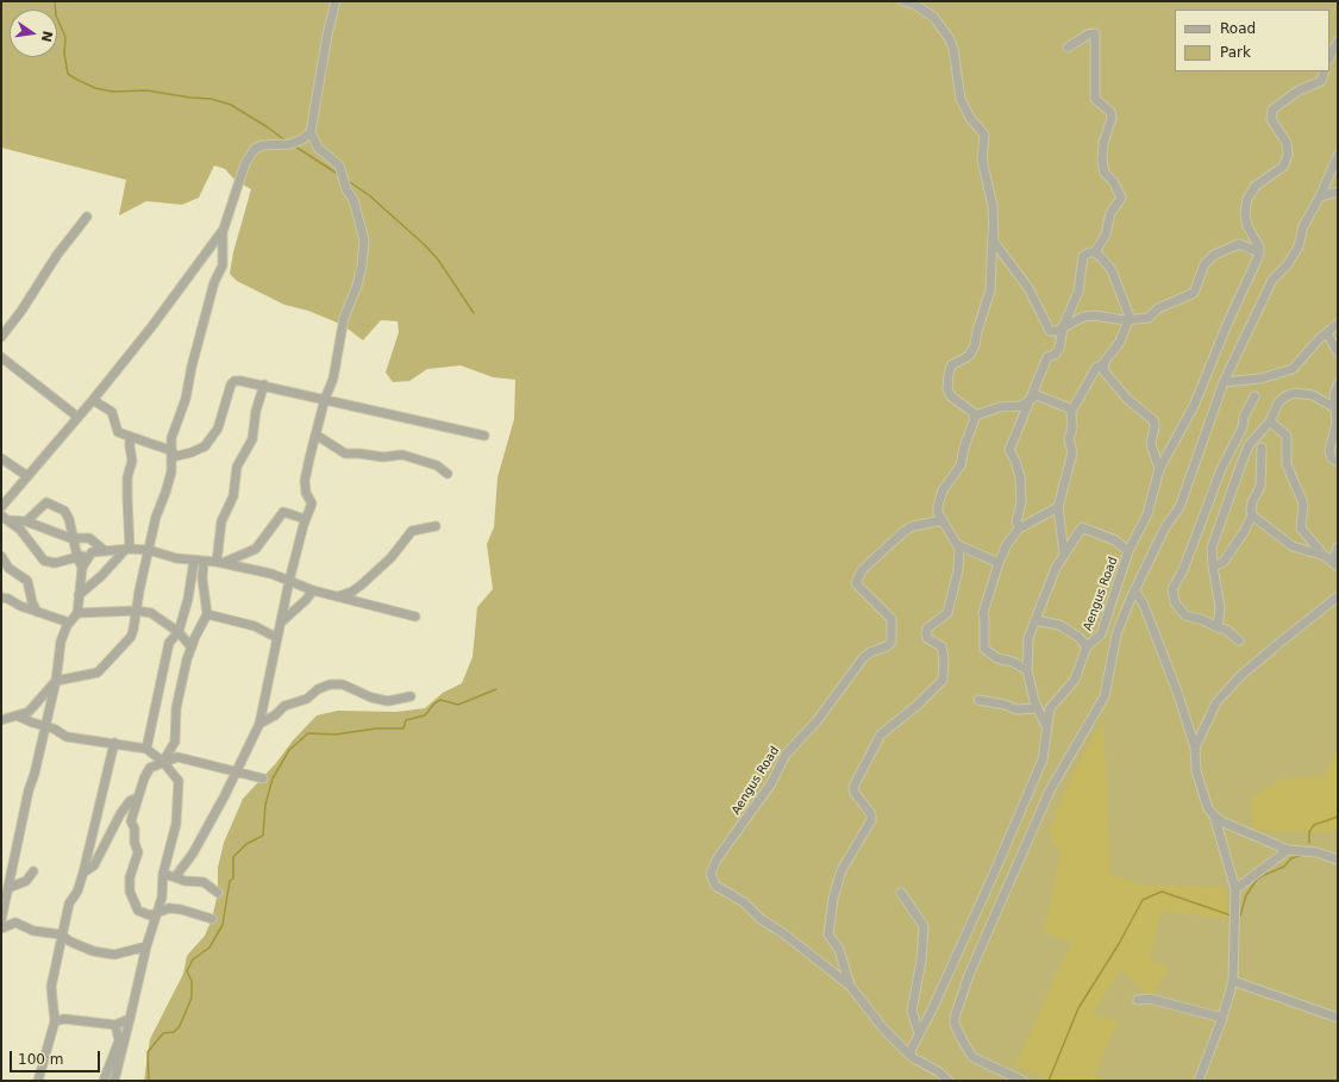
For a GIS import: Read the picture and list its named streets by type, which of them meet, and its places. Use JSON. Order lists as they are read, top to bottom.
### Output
{
  "streets": {
    "street": ["Aengus Road"]
  },
  "legend": ["Road", "Park"],
  "scale_bar": "100 m",
  "north": "right"
}
